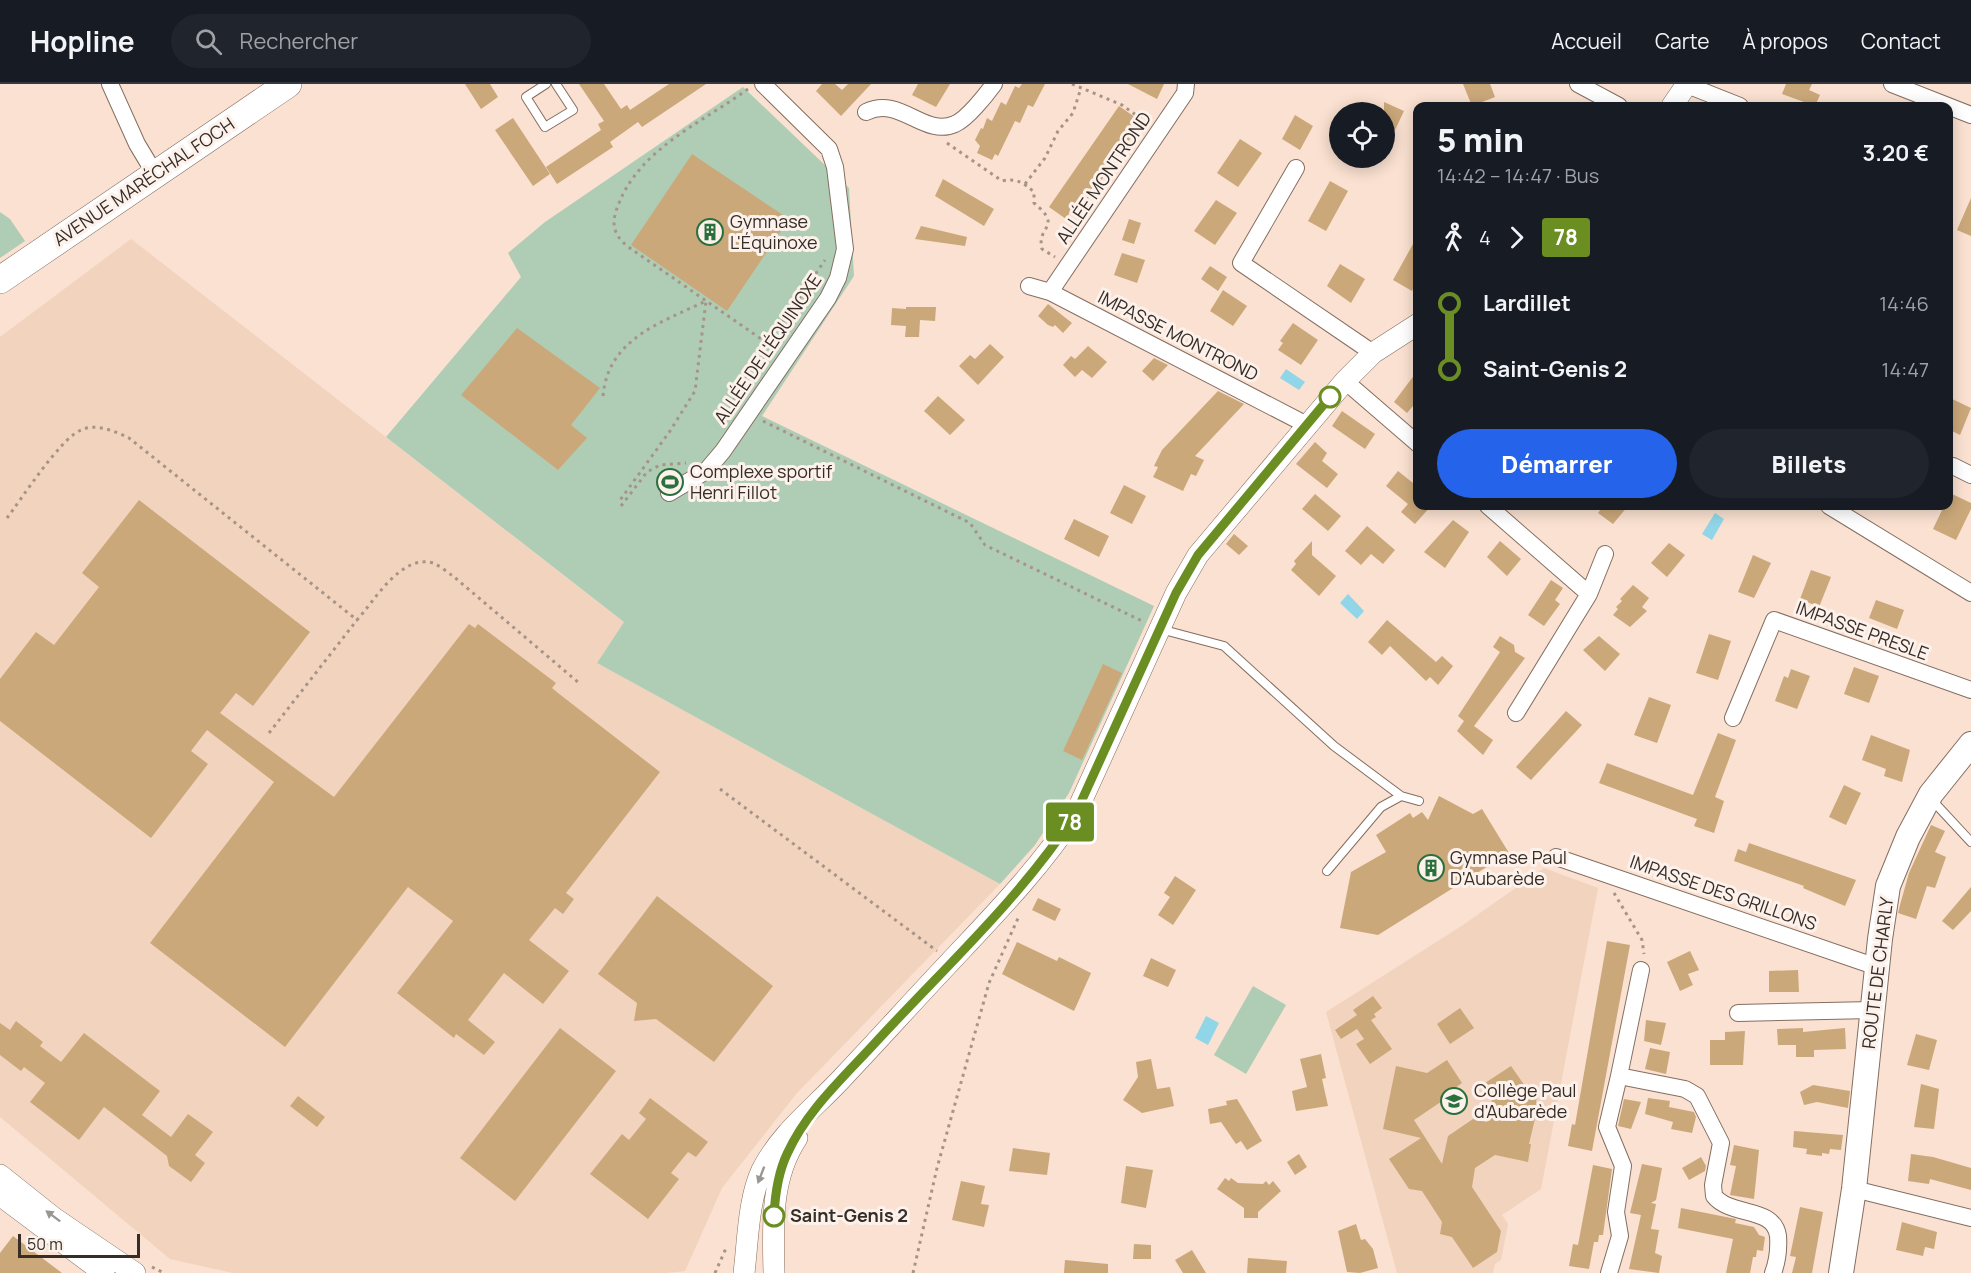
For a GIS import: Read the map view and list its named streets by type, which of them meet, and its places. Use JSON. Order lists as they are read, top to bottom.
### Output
{
  "streets": {
    "main road": ["AVENUE MARÉCHAL FOCH", "ROUTE DE CHARLY"],
    "street": [
      "ALLÉE MONTROND",
      "IMPASSE MONTROND",
      "ALLÉE DE L'ÉQUINOXE",
      "IMPASSE PRESLE",
      "IMPASSE DES GRILLONS"
    ]
  },
  "crossings": [
    ["ALLÉE MONTROND", "IMPASSE MONTROND"],
    ["IMPASSE DES GRILLONS", "ROUTE DE CHARLY"]
  ],
  "places": {
    "building": ["Gymnase L'Équinoxe", "Gymnase Paul D'Aubarède"],
    "sports": ["Complexe sportif Henri Fillot"],
    "school or university": ["Collège Paul d'Aubarède"],
    "other": ["Saint-Genis 2"]
  },
  "lines": ["bus line 78"],
  "scale_bar": "50 m",
  "page": {
    "header": "Hopline",
    "search": "Rechercher",
    "nav": [
      "Accueil",
      "Carte",
      "À propos",
      "Contact"
    ],
    "on_map": "78",
    "heading": ["5 min", "14:42 – 14:47 · Bus", "3.20 €"],
    "legs": ["4", "78"],
    "list": [
      {
        "name": "Lardillet",
        "value": "14:46"
      },
      {
        "name": "Saint-Genis 2",
        "value": "14:47"
      }
    ],
    "buttons": ["Démarrer", "Billets"],
    "scale": "50 m"
  }
}
